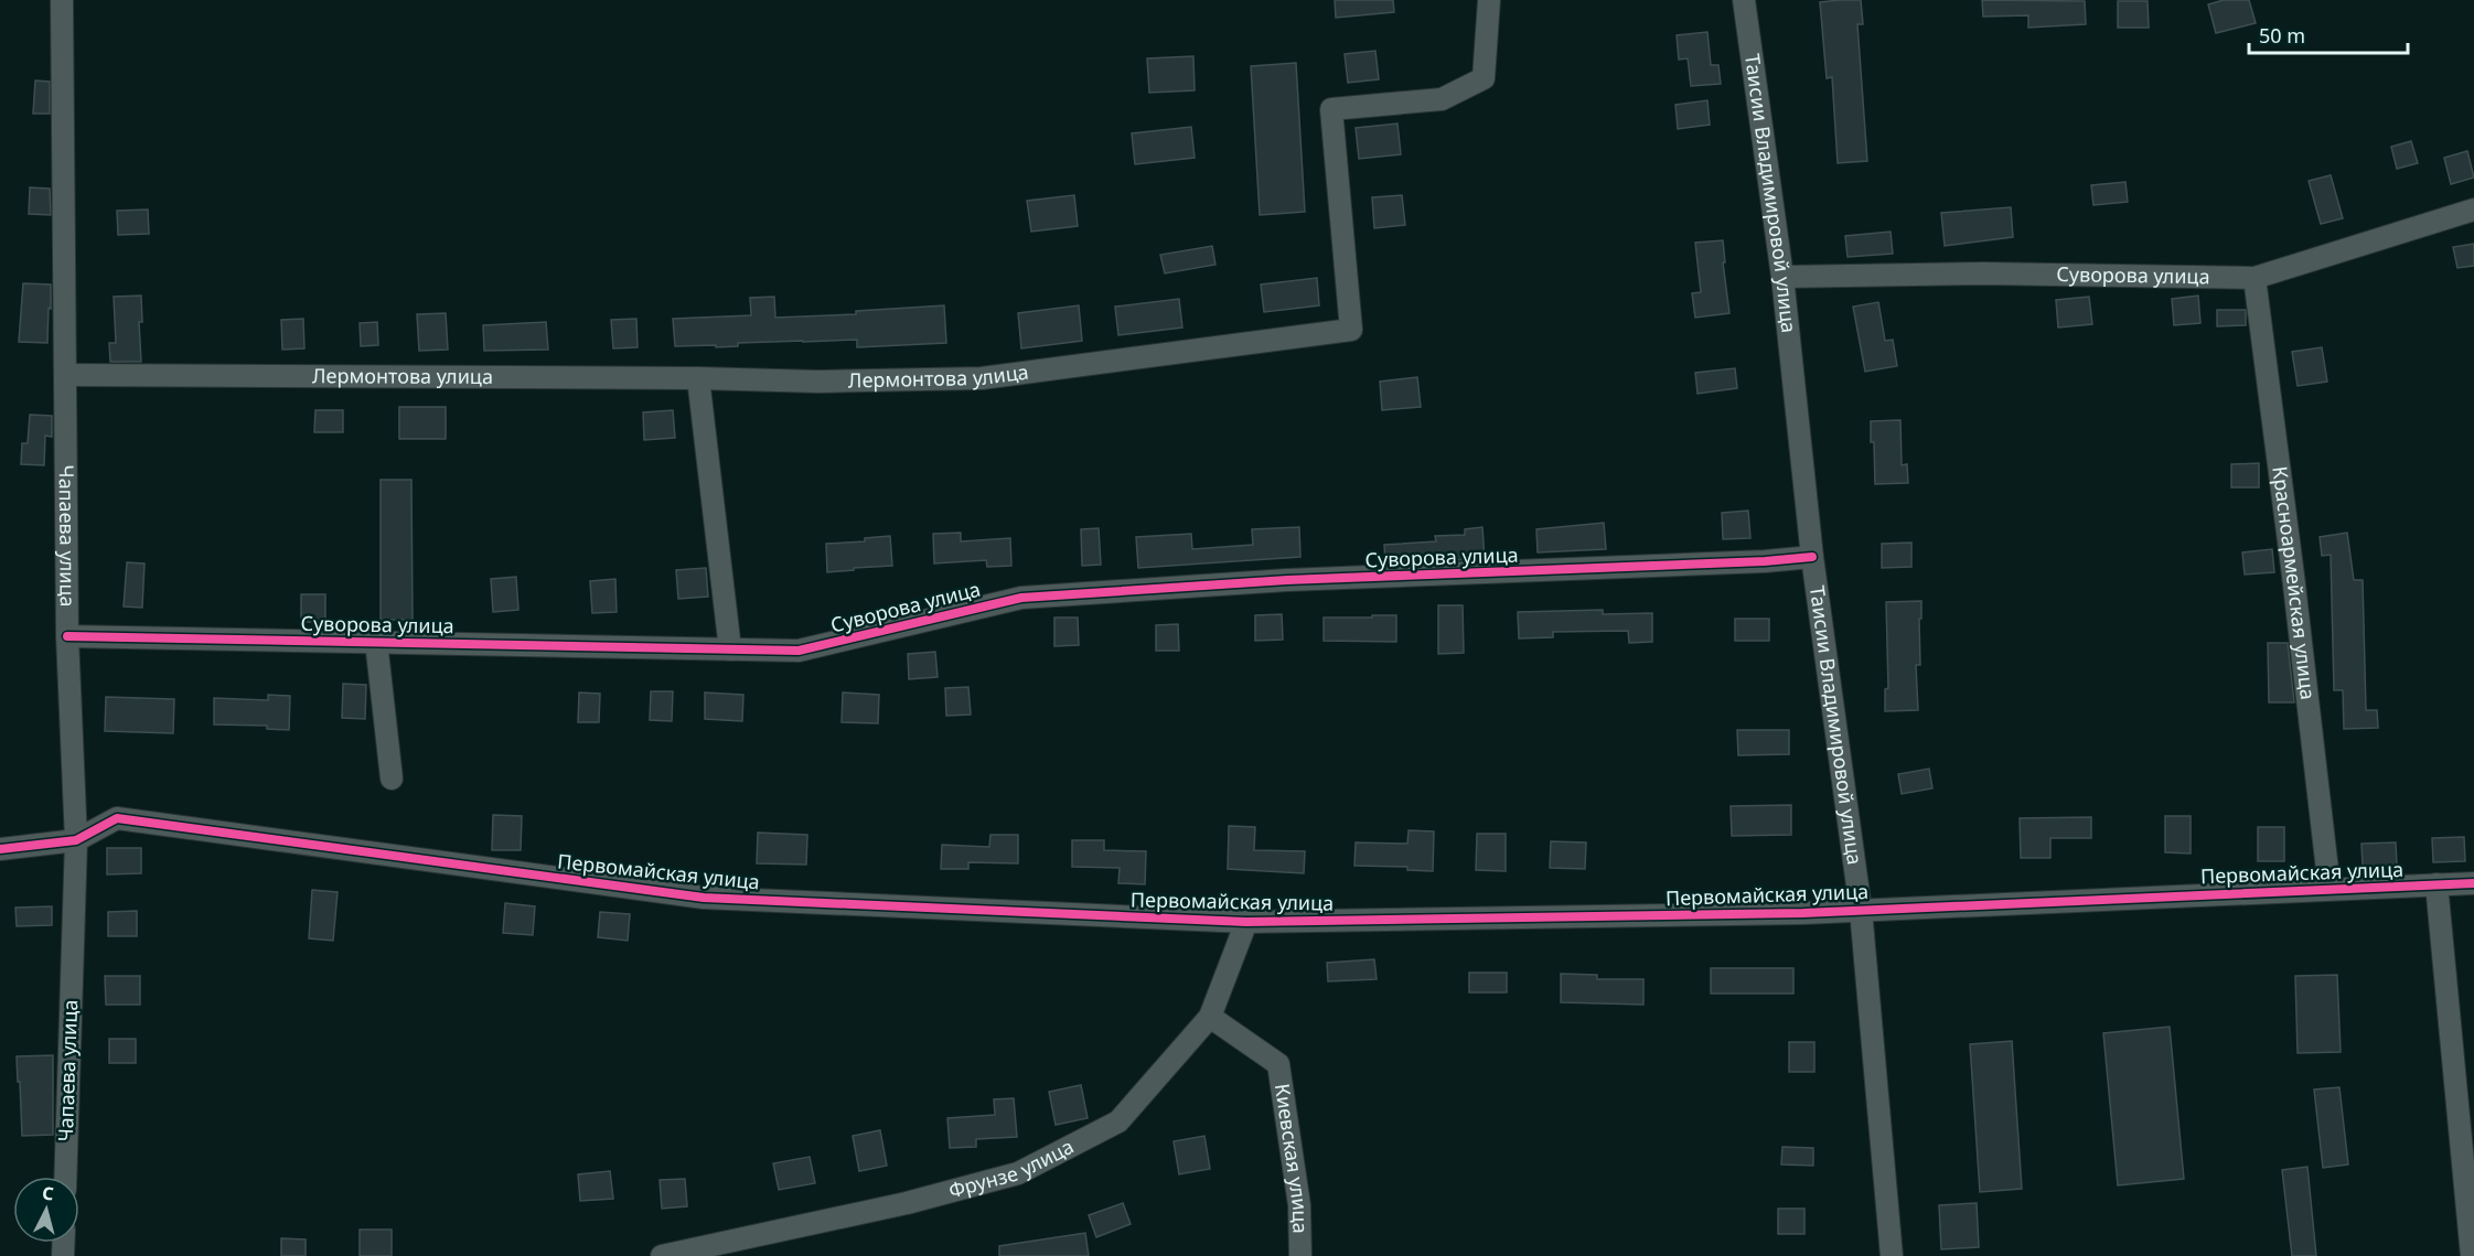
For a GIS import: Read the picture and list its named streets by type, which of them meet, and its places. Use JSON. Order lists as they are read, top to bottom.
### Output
{
  "streets": {
    "street": [
      "Таисии Владимировой улица",
      "Суворова улица",
      "Лермонтова улица",
      "Чапаева улица",
      "Красноармейская улица",
      "Первомайская улица",
      "Киевская улица",
      "Фрунзе улица"
    ]
  },
  "crossings": [
    ["Таисии Владимировой улица", "Суворова улица"],
    ["Таисии Владимировой улица", "Первомайская улица"],
    ["Суворова улица", "Чапаева улица"],
    ["Суворова улица", "Красноармейская улица"],
    ["Лермонтова улица", "Чапаева улица"],
    ["Чапаева улица", "Первомайская улица"],
    ["Красноармейская улица", "Первомайская улица"],
    ["Первомайская улица", "Фрунзе улица"],
    ["Киевская улица", "Фрунзе улица"]
  ],
  "scale_bar": "50 m",
  "north": "top"
}
